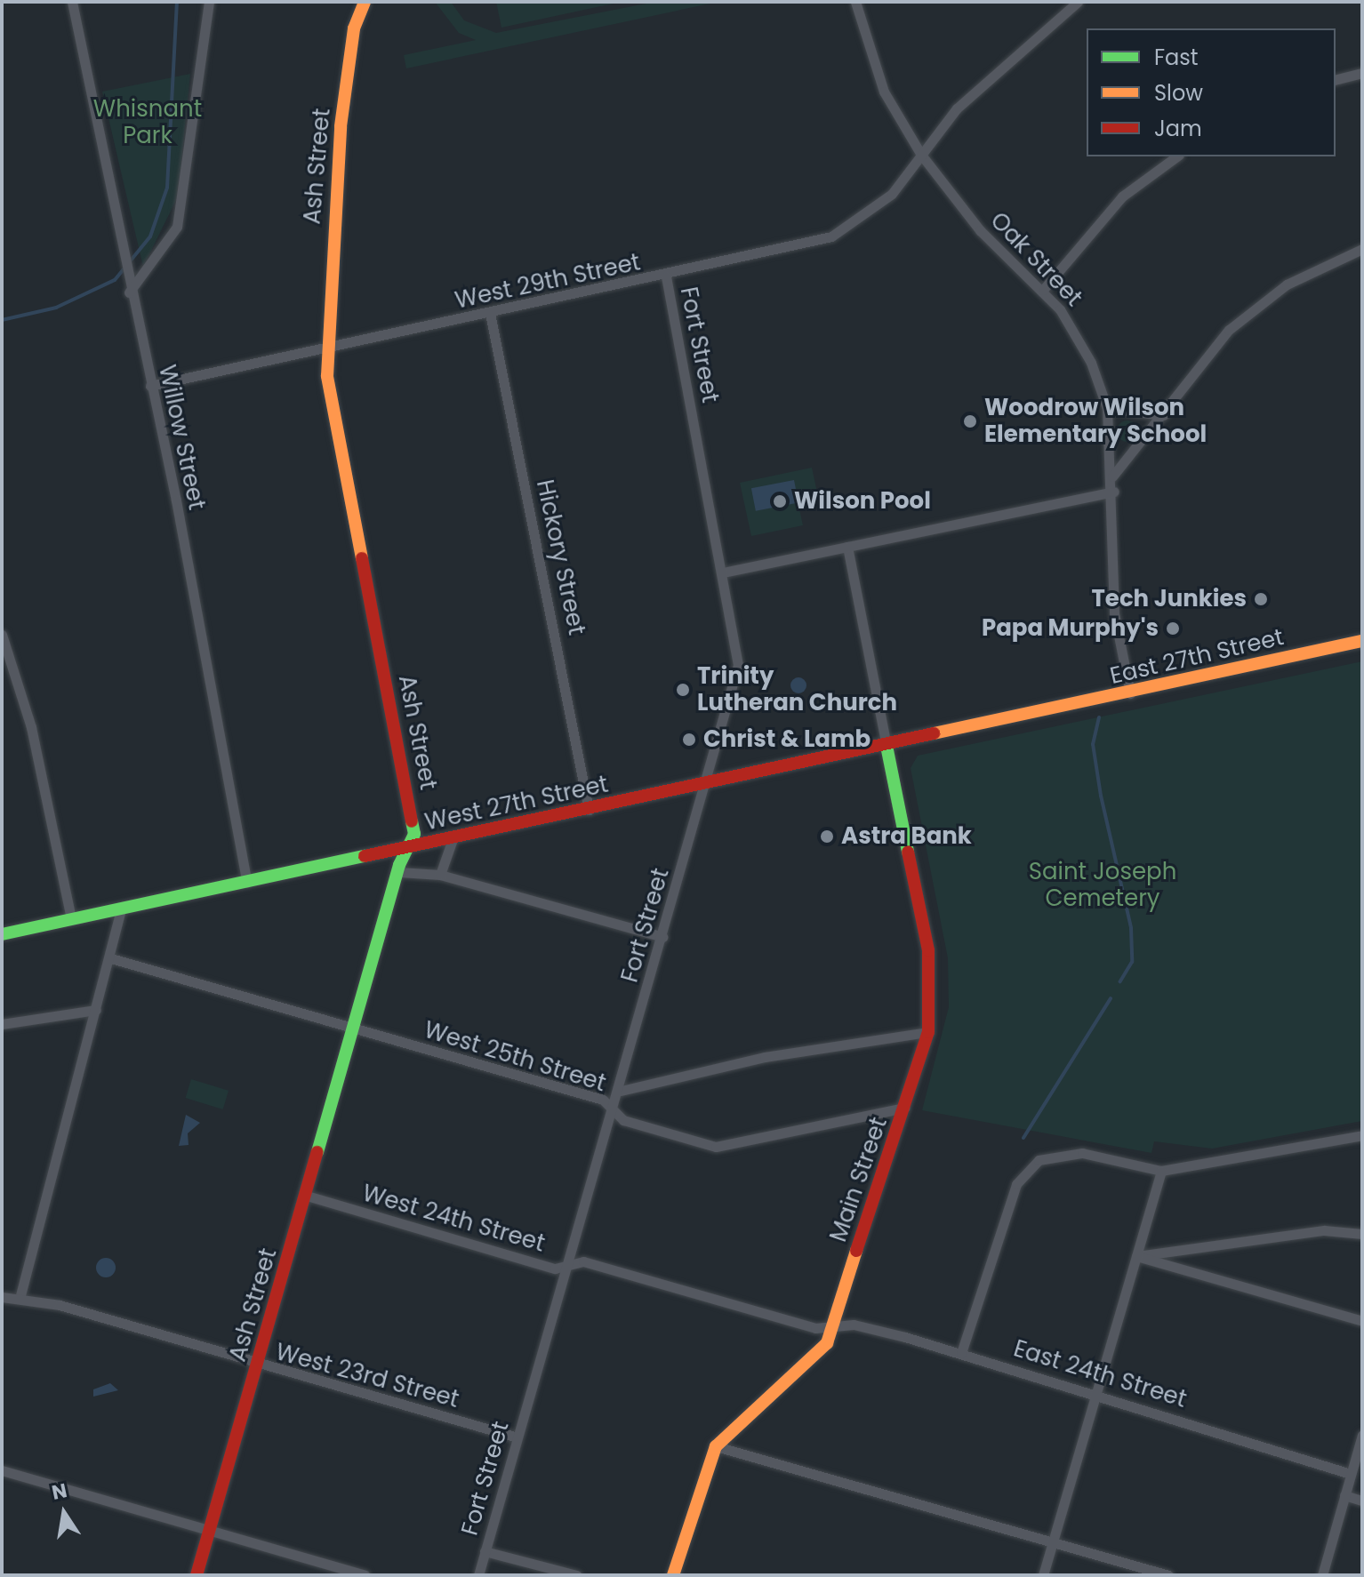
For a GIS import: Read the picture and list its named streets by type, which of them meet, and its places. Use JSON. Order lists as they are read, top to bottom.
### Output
{
  "streets": {
    "street": [
      "Ash Street",
      "Oak Street",
      "West 29th Street",
      "Fort Street",
      "Willow Street",
      "Hickory Street",
      "East 27th Street",
      "West 27th Street",
      "West 25th Street",
      "Main Street",
      "West 24th Street",
      "East 24th Street",
      "West 23rd Street"
    ]
  },
  "crossings": [
    ["Ash Street", "West 29th Street"],
    ["Ash Street", "West 27th Street"],
    ["Ash Street", "West 25th Street"],
    ["Ash Street", "West 24th Street"],
    ["Ash Street", "West 23rd Street"],
    ["Oak Street", "West 29th Street"],
    ["Oak Street", "East 27th Street"],
    ["West 29th Street", "Fort Street"],
    ["West 29th Street", "Willow Street"],
    ["West 29th Street", "Hickory Street"],
    ["Fort Street", "West 27th Street"],
    ["Fort Street", "West 25th Street"],
    ["Fort Street", "West 24th Street"],
    ["Fort Street", "West 23rd Street"],
    ["Willow Street", "West 27th Street"],
    ["Hickory Street", "West 27th Street"],
    ["East 27th Street", "West 27th Street"],
    ["West 27th Street", "Main Street"],
    ["West 25th Street", "Main Street"],
    ["Main Street", "West 24th Street"],
    ["Main Street", "East 24th Street"],
    ["West 24th Street", "East 24th Street"]
  ],
  "parks": ["Whisnant Park", "Saint Joseph Cemetery"],
  "places": [
    "Woodrow Wilson Elementary School",
    "Wilson Pool",
    "Tech Junkies",
    "Papa Murphy's",
    "Trinity Lutheran Church",
    "Christ & Lamb",
    "Astra Bank"
  ],
  "legend": ["Fast", "Slow", "Jam"],
  "north": "top"
}
